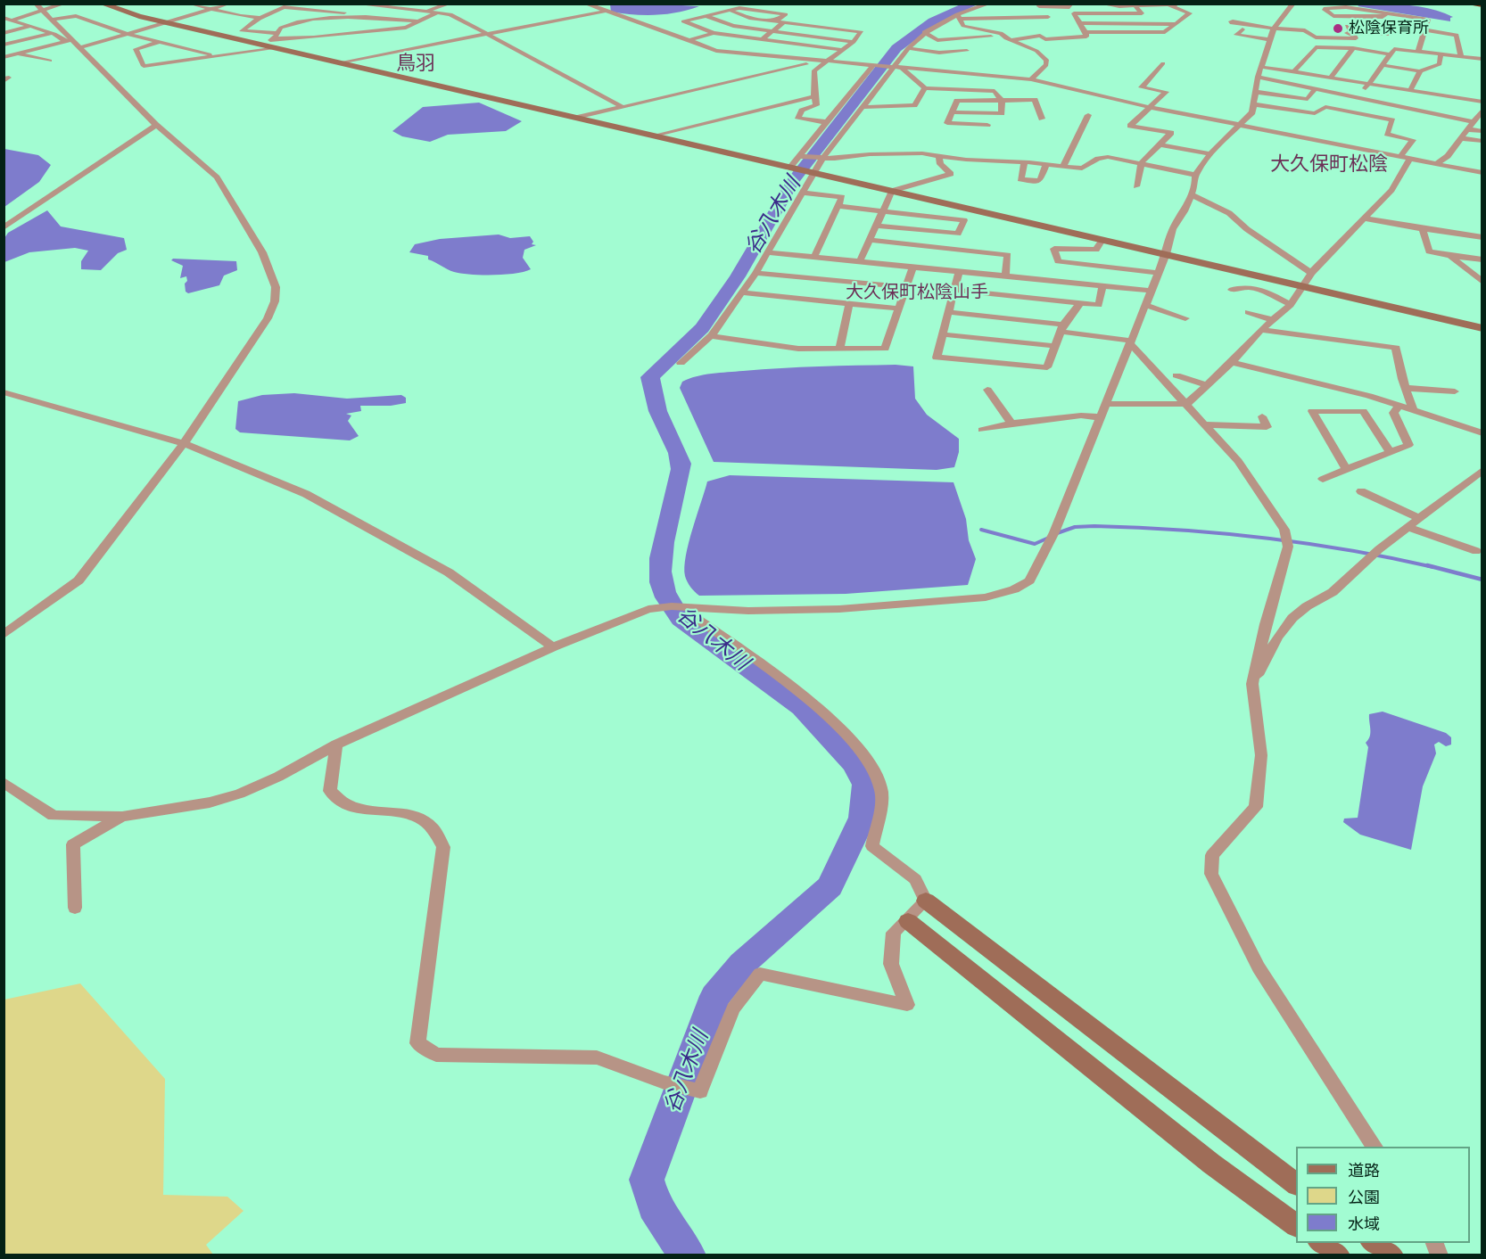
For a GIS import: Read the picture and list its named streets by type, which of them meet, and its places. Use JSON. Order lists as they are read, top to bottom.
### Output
{
  "districts": ["鳥羽", "大久保町松陰", "大久保町松陰山手"],
  "water": ["谷八木川"],
  "places": ["松陰保育所"],
  "legend": ["道路", "公園", "水域"]
}
